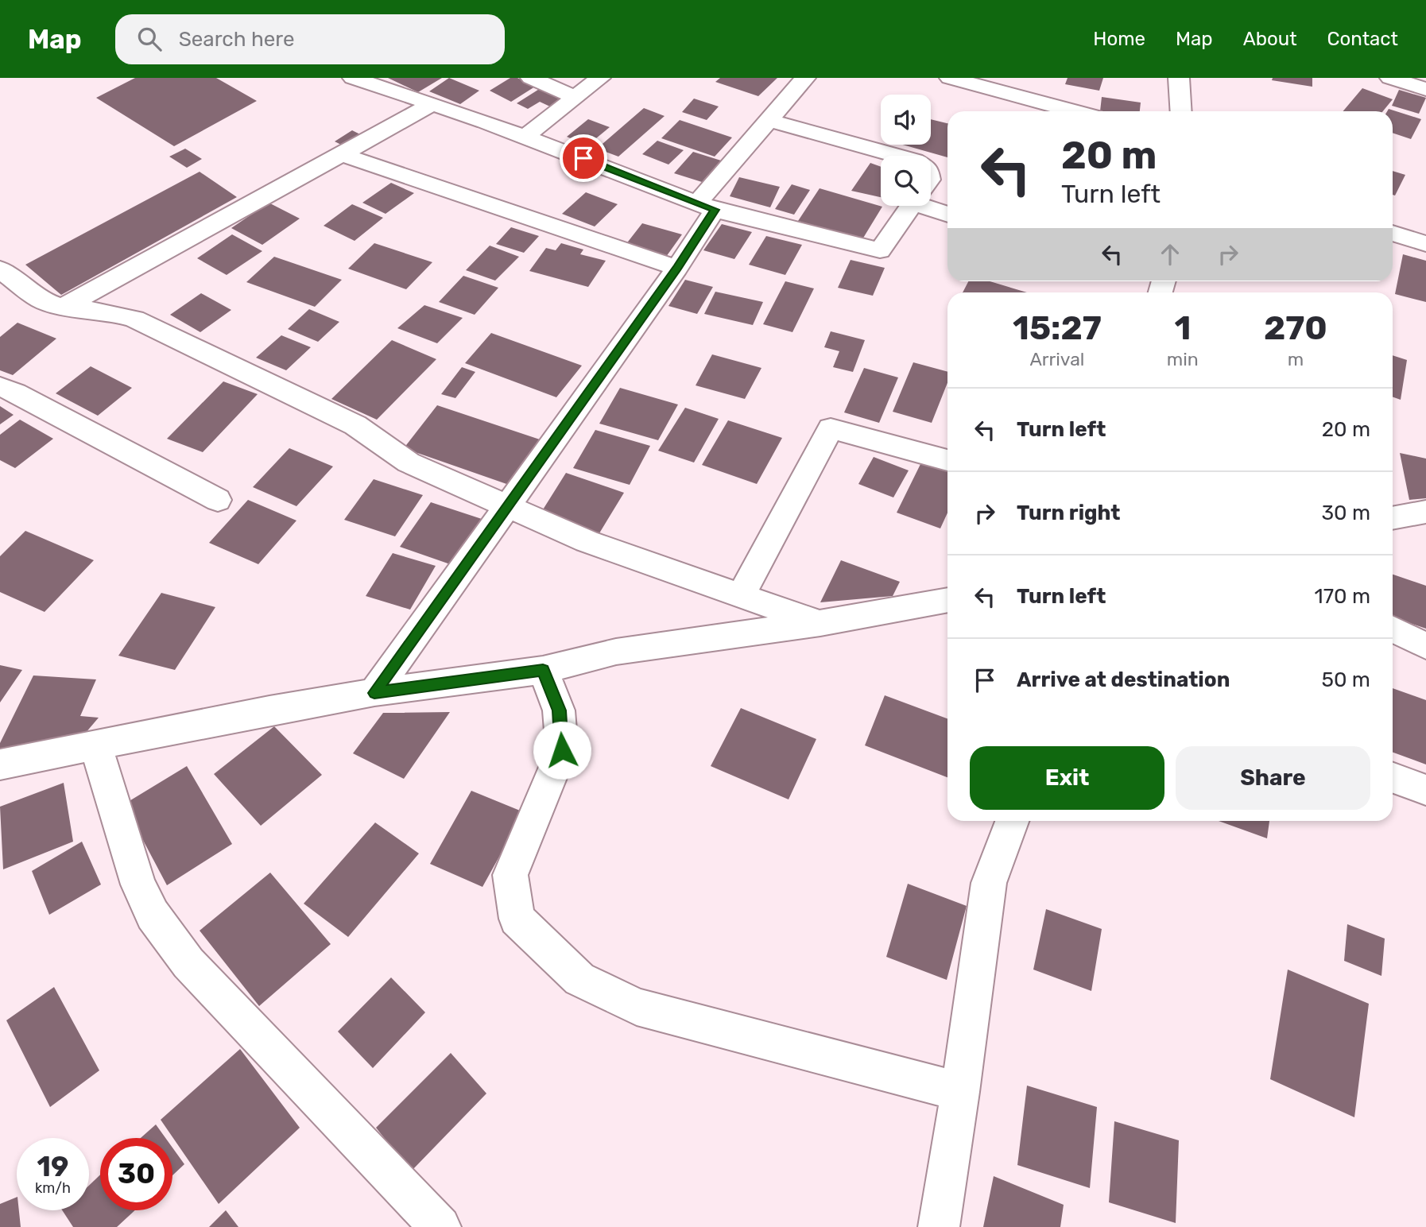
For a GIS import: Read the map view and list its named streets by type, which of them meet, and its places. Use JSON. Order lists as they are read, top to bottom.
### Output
{
  "page": {
    "header": "Map",
    "search": "Search here",
    "nav": [
      "Home",
      "Map",
      "About",
      "Contact"
    ],
    "turn": ["20 m", "Turn left"],
    "eta": [
      "15:27",
      "Arrival",
      "1",
      "min",
      "270",
      "m"
    ],
    "list": [
      {
        "name": "Turn left",
        "value": "20 m"
      },
      {
        "name": "Turn right",
        "value": "30 m"
      },
      {
        "name": "Turn left",
        "value": "170 m"
      },
      {
        "name": "Arrive at destination",
        "value": "50 m"
      }
    ],
    "buttons": ["Exit", "Share"],
    "speed": "19 km/h",
    "limit": "30"
  }
}
